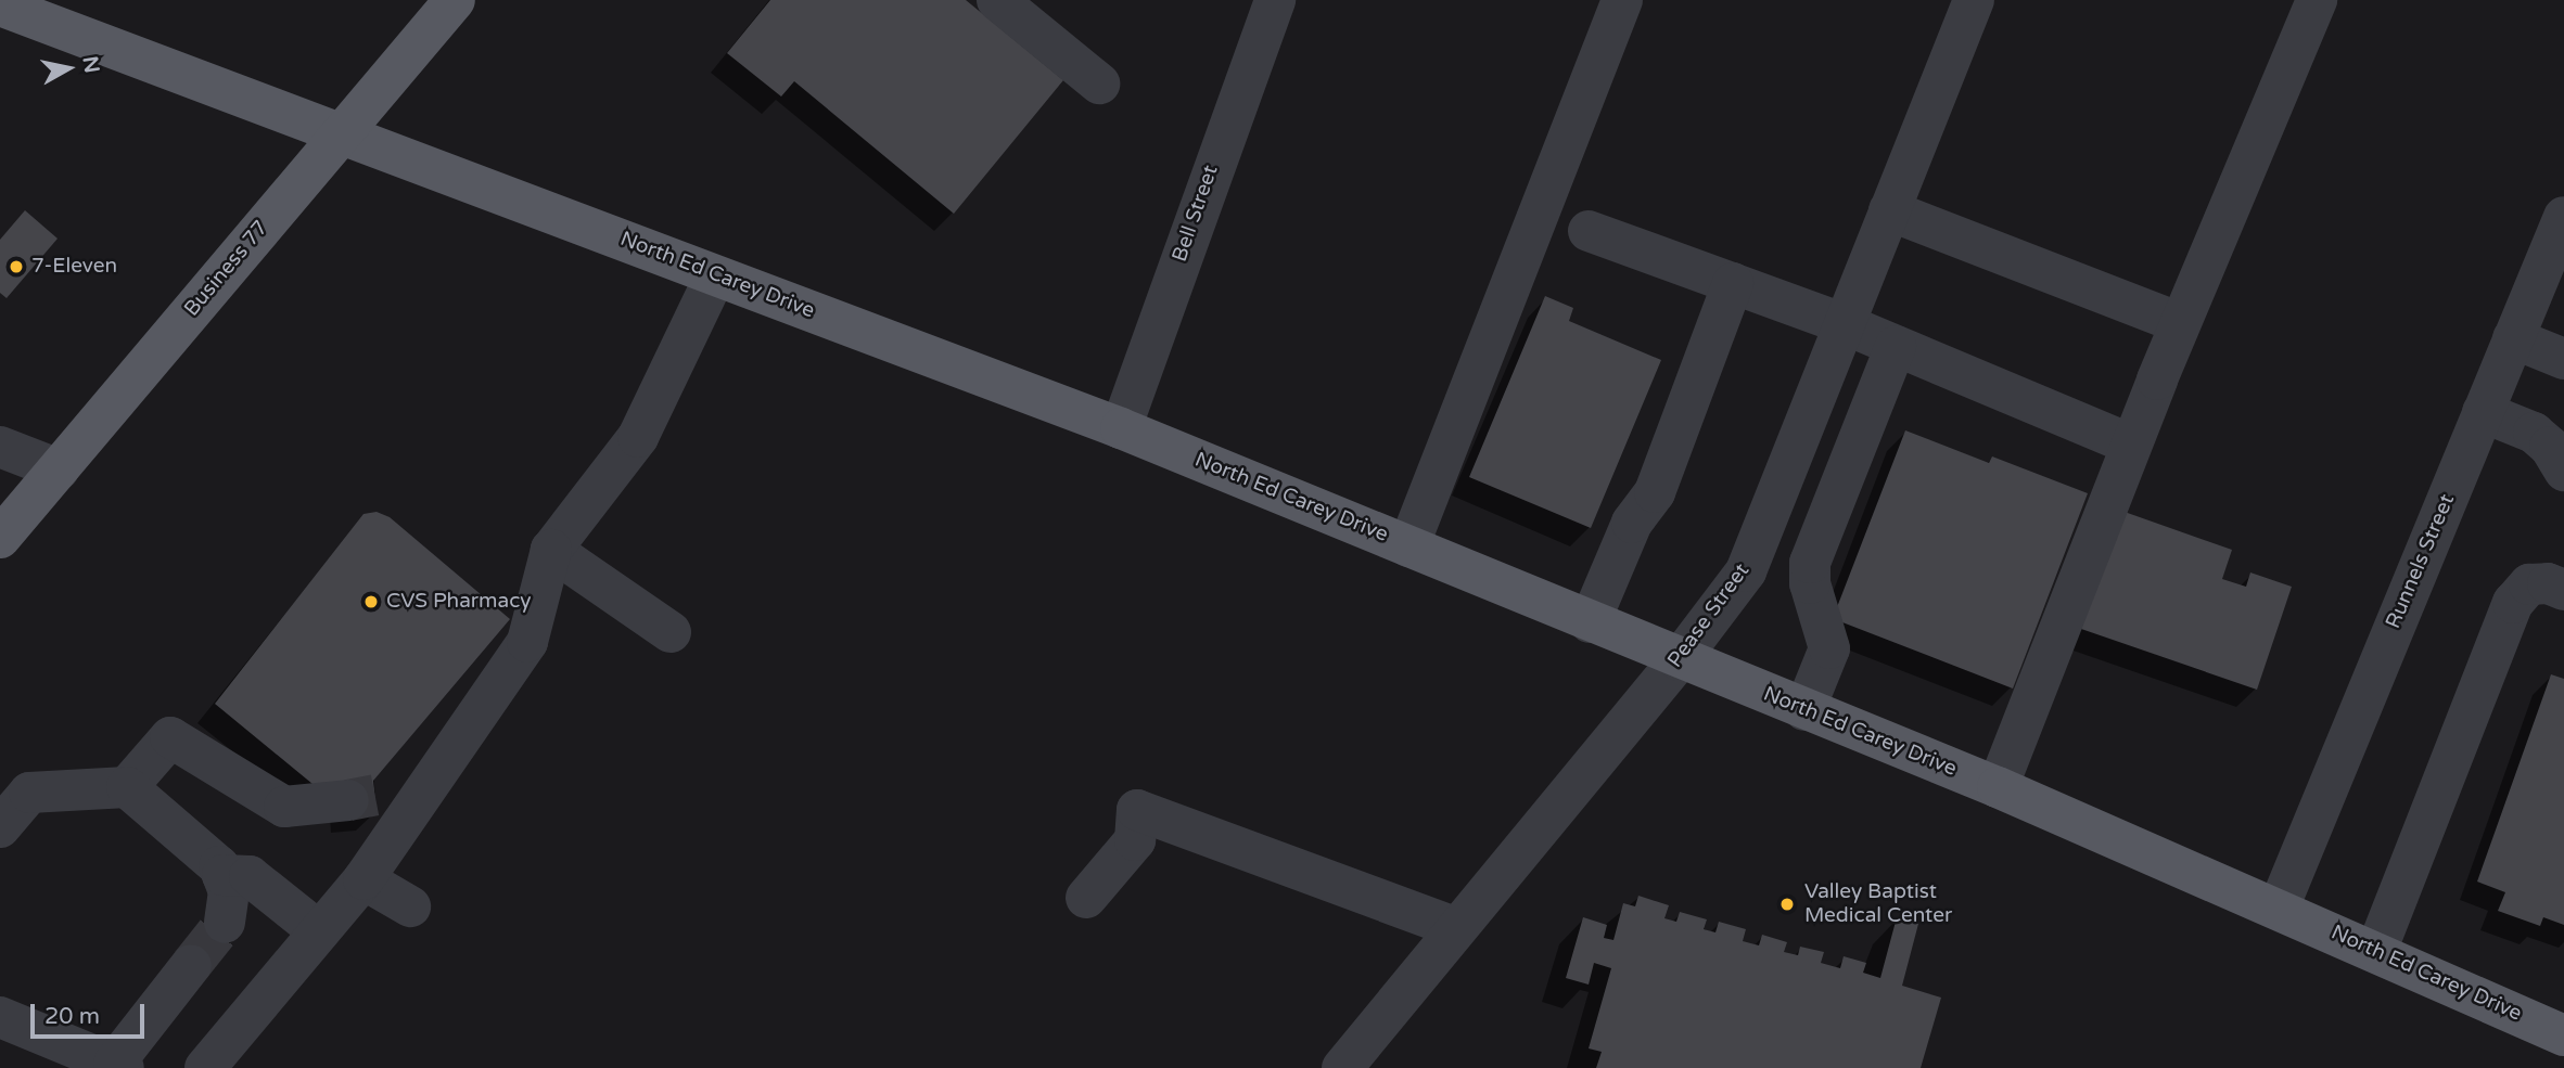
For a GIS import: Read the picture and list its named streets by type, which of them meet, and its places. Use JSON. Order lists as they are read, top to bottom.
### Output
{
  "streets": {
    "main road": ["Business 77", "North Ed Carey Drive"],
    "street": ["Bell Street", "Runnels Street", "Pease Street"]
  },
  "crossings": [
    ["Bell Street", "North Ed Carey Drive"],
    ["Business 77", "North Ed Carey Drive"],
    ["North Ed Carey Drive", "Runnels Street"],
    ["North Ed Carey Drive", "Pease Street"]
  ],
  "places": ["7-Eleven", "CVS Pharmacy", "Valley Baptist Medical Center"],
  "scale_bar": "20 m",
  "north": "right"
}
